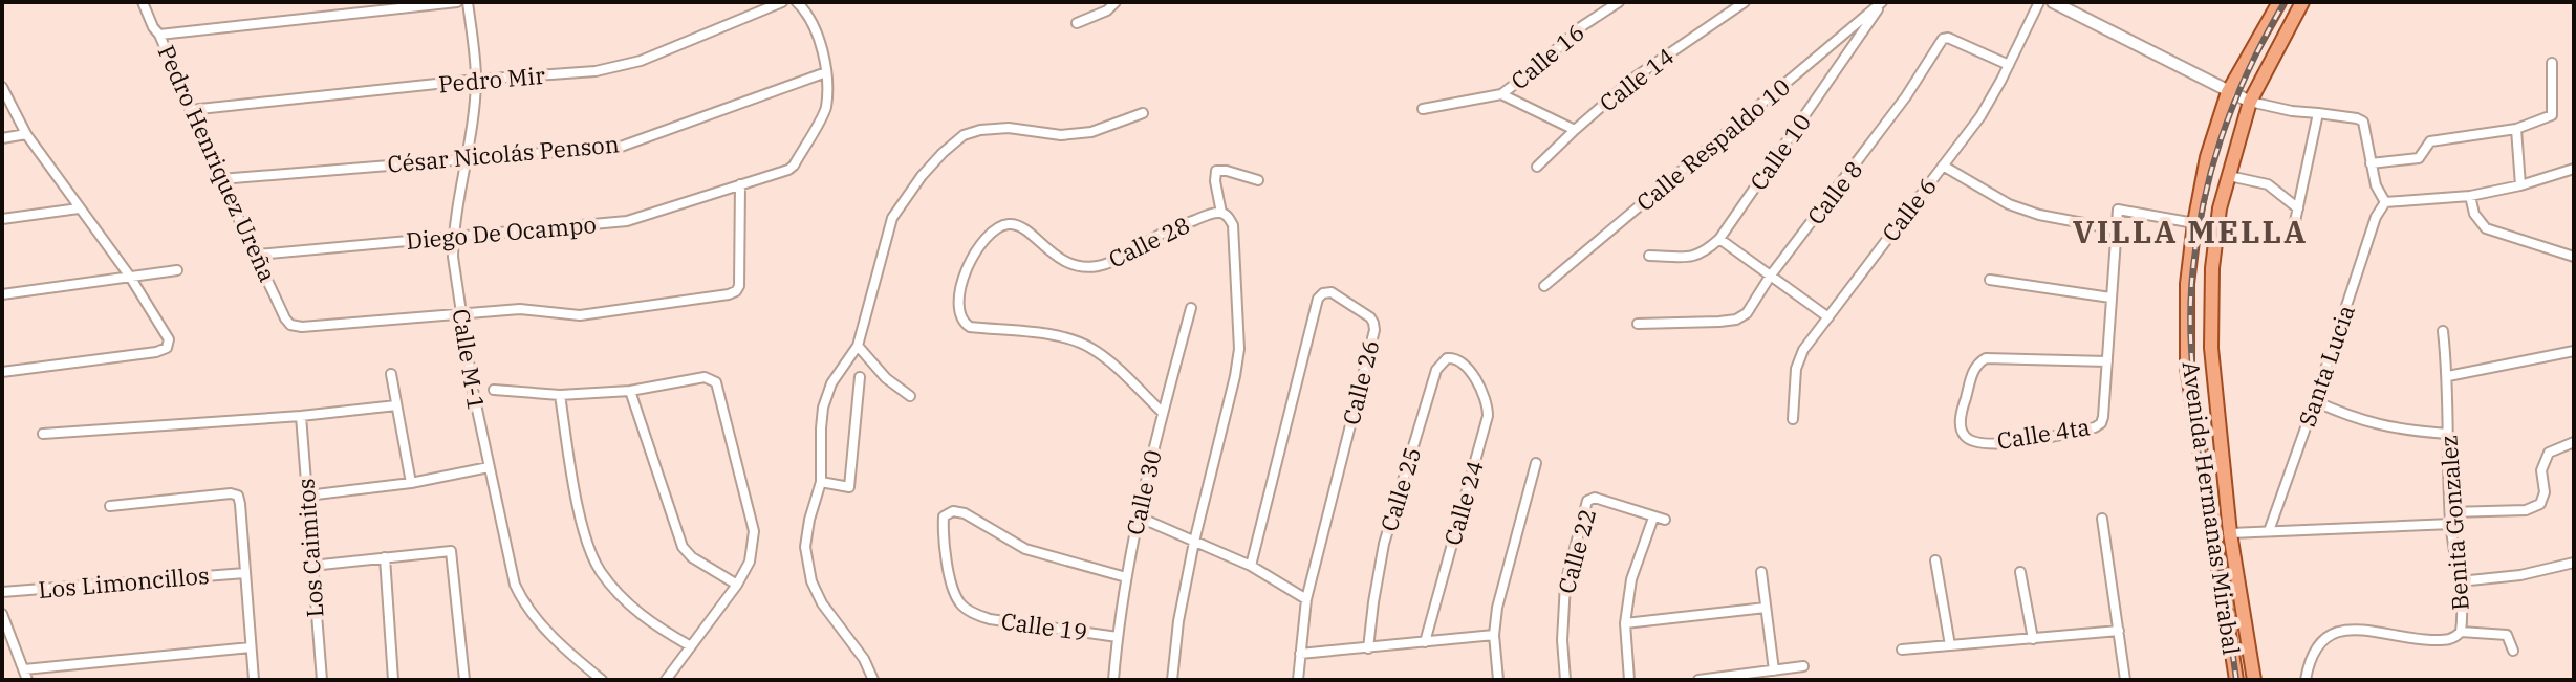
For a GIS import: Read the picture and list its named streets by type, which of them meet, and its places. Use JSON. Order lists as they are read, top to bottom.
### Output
{
  "streets": {
    "main road": ["Avenida Hermanas Mirabal"],
    "street": [
      "Calle 16",
      "Pedro Mir",
      "Calle 14",
      "Calle Respaldo 10",
      "Calle 10",
      "César Nicolás Penson",
      "Pedro Henriquez Ureña",
      "Calle 8",
      "Calle 6",
      "Diego De Ocampo",
      "Calle 28",
      "Calle M-1",
      "Santa Lucia",
      "Calle 26",
      "Calle 4ta",
      "Calle 25",
      "Calle 30",
      "Calle 24",
      "Benita Gonzalez",
      "Los Caimitos",
      "Calle 22",
      "Los Limoncillos",
      "Calle 19"
    ]
  },
  "crossings": [
    ["Pedro Mir", "Pedro Henriquez Ureña"],
    ["Pedro Mir", "Calle M-1"],
    ["Calle Respaldo 10", "Calle 10"],
    ["César Nicolás Penson", "Pedro Henriquez Ureña"],
    ["César Nicolás Penson", "Diego De Ocampo"],
    ["César Nicolás Penson", "Calle M-1"],
    ["Pedro Henriquez Ureña", "Diego De Ocampo"],
    ["Pedro Henriquez Ureña", "Calle M-1"],
    ["Calle 8", "Calle 6"],
    ["Diego De Ocampo", "Calle M-1"],
    ["Calle 28", "Calle 30"],
    ["Calle 25", "Calle 24"],
    ["Calle 30", "Calle 19"]
  ],
  "districts": ["VILLA MELLA"]
}
